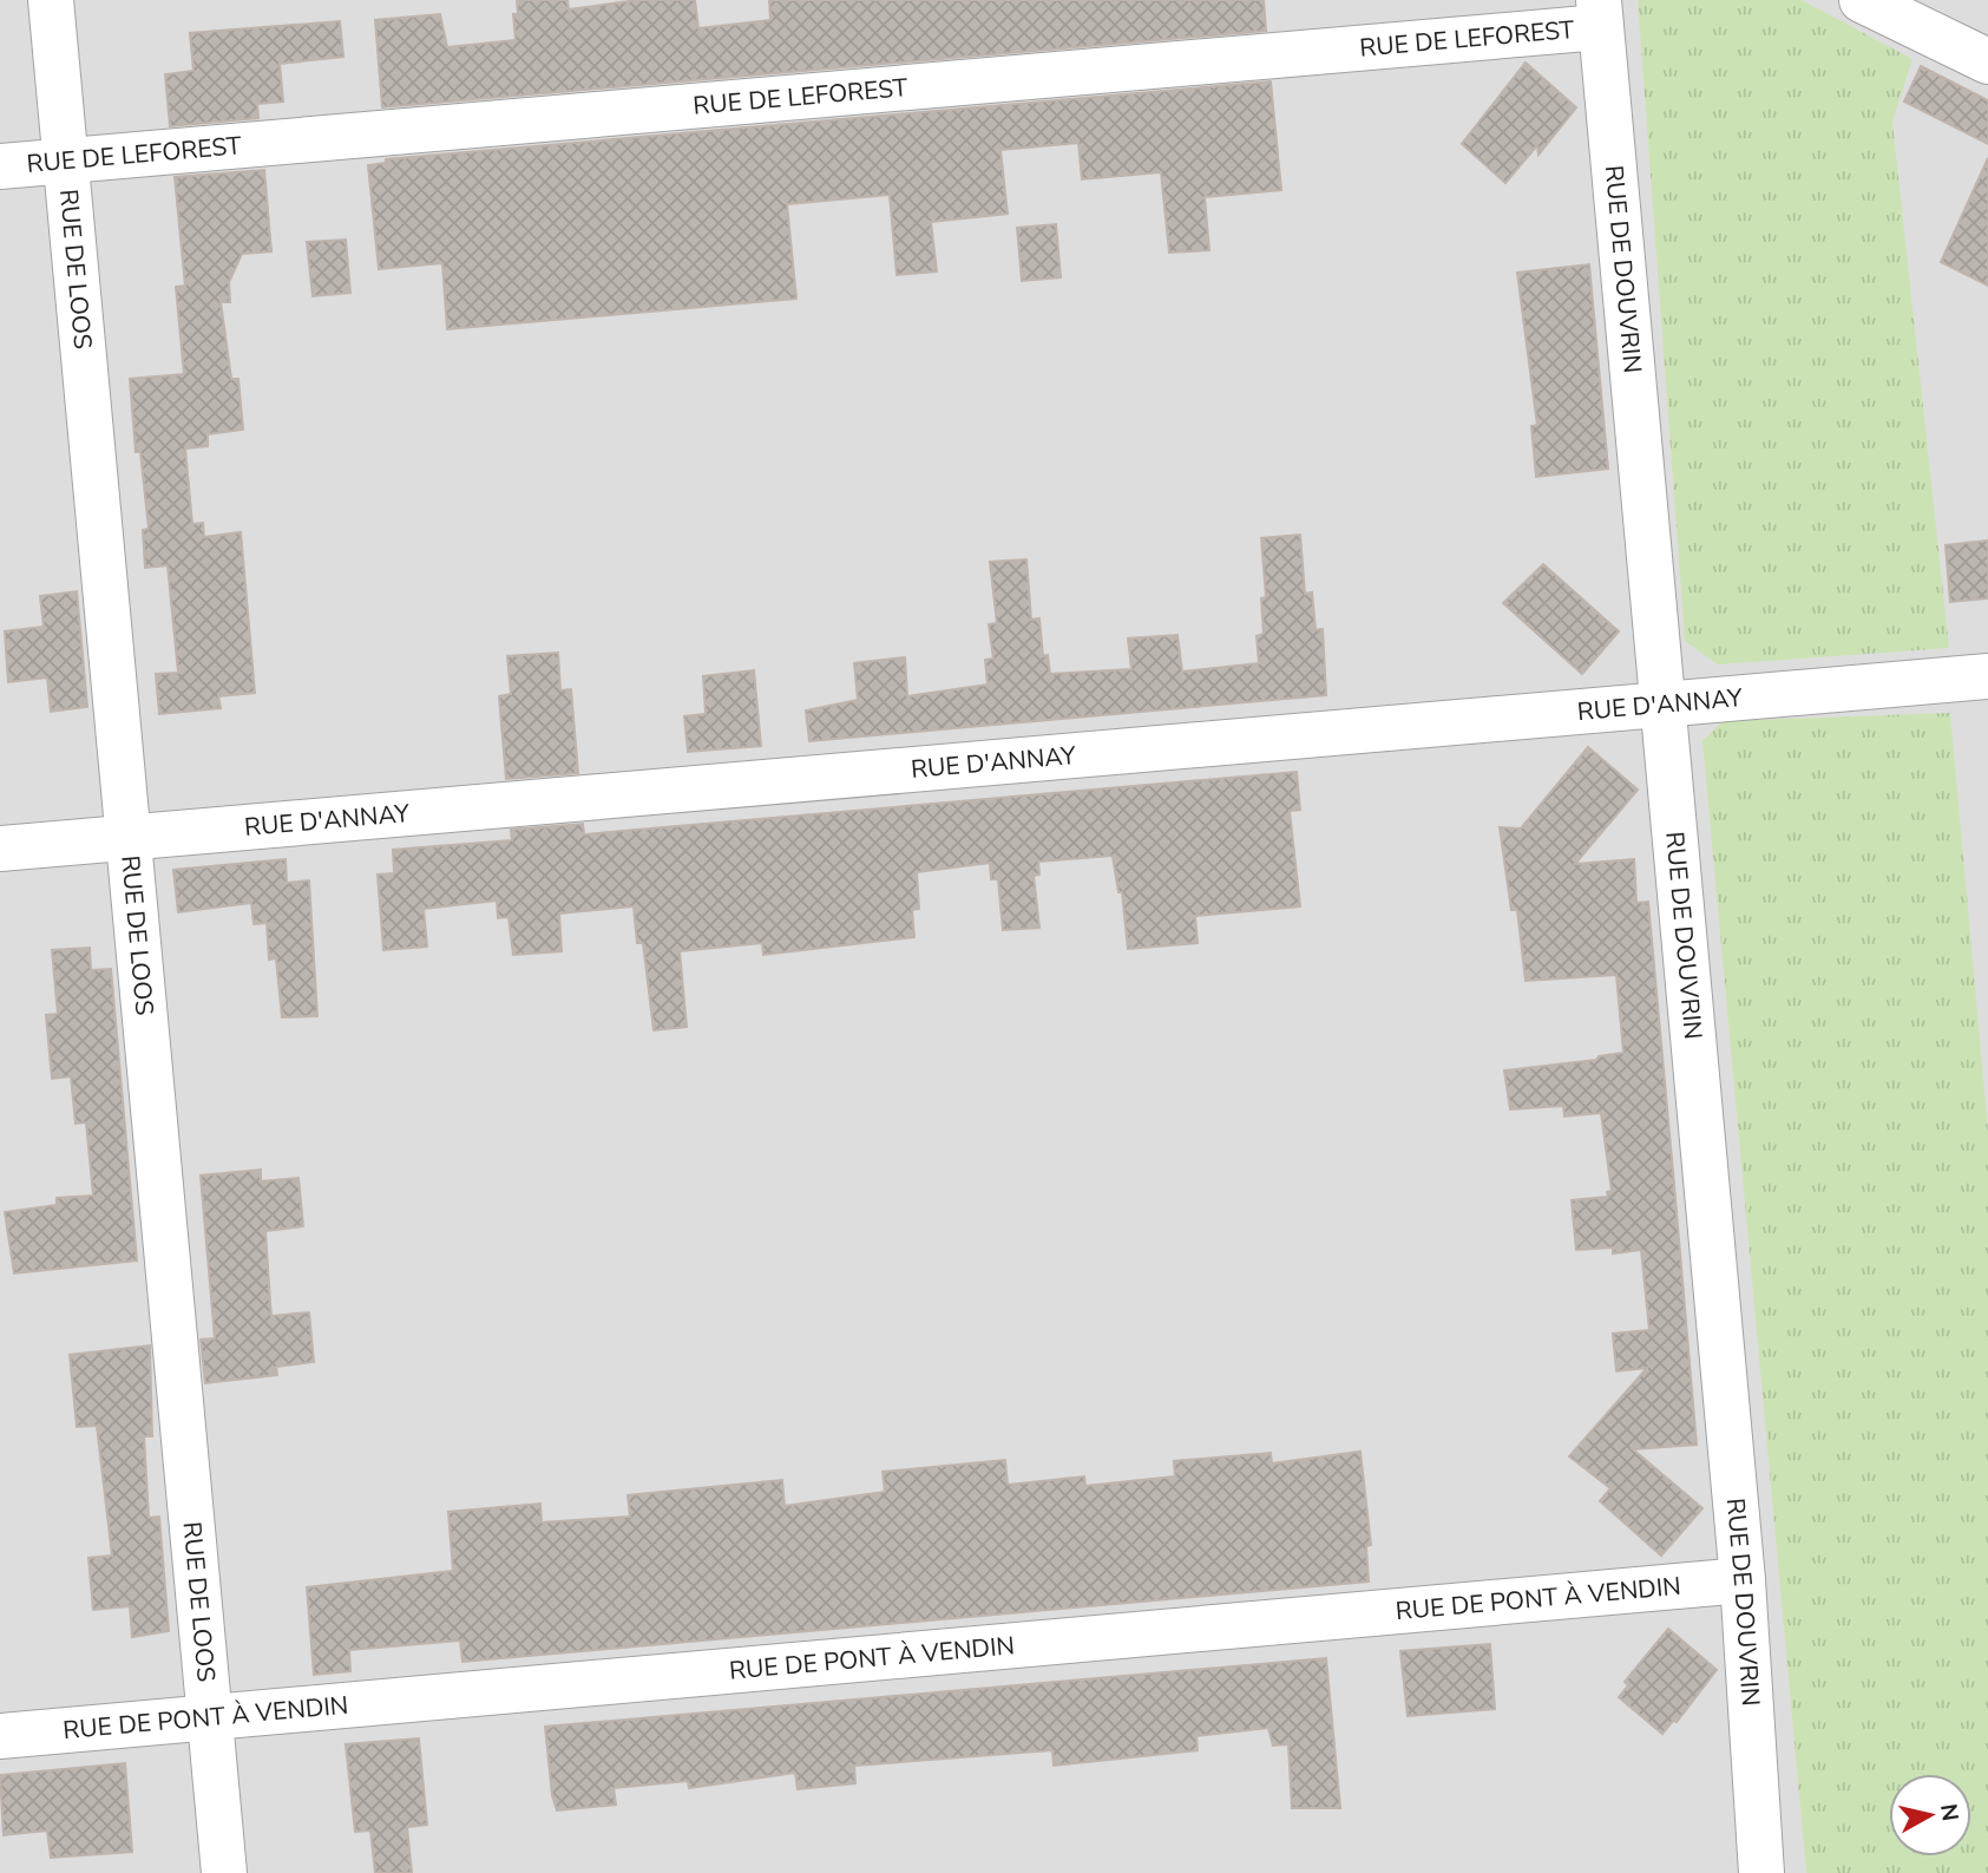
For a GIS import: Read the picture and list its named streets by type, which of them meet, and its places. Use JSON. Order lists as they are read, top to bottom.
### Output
{
  "streets": {
    "street": [
      "RUE DE LEFOREST",
      "RUE DE LOOS",
      "RUE DE DOUVRIN",
      "RUE D'ANNAY",
      "RUE DE PONT À VENDIN"
    ]
  },
  "crossings": [
    ["RUE DE LEFOREST", "RUE DE LOOS"],
    ["RUE DE LEFOREST", "RUE DE DOUVRIN"],
    ["RUE DE LOOS", "RUE D'ANNAY"],
    ["RUE DE LOOS", "RUE DE PONT À VENDIN"],
    ["RUE DE DOUVRIN", "RUE D'ANNAY"],
    ["RUE DE DOUVRIN", "RUE DE PONT À VENDIN"]
  ],
  "north": "right"
}
